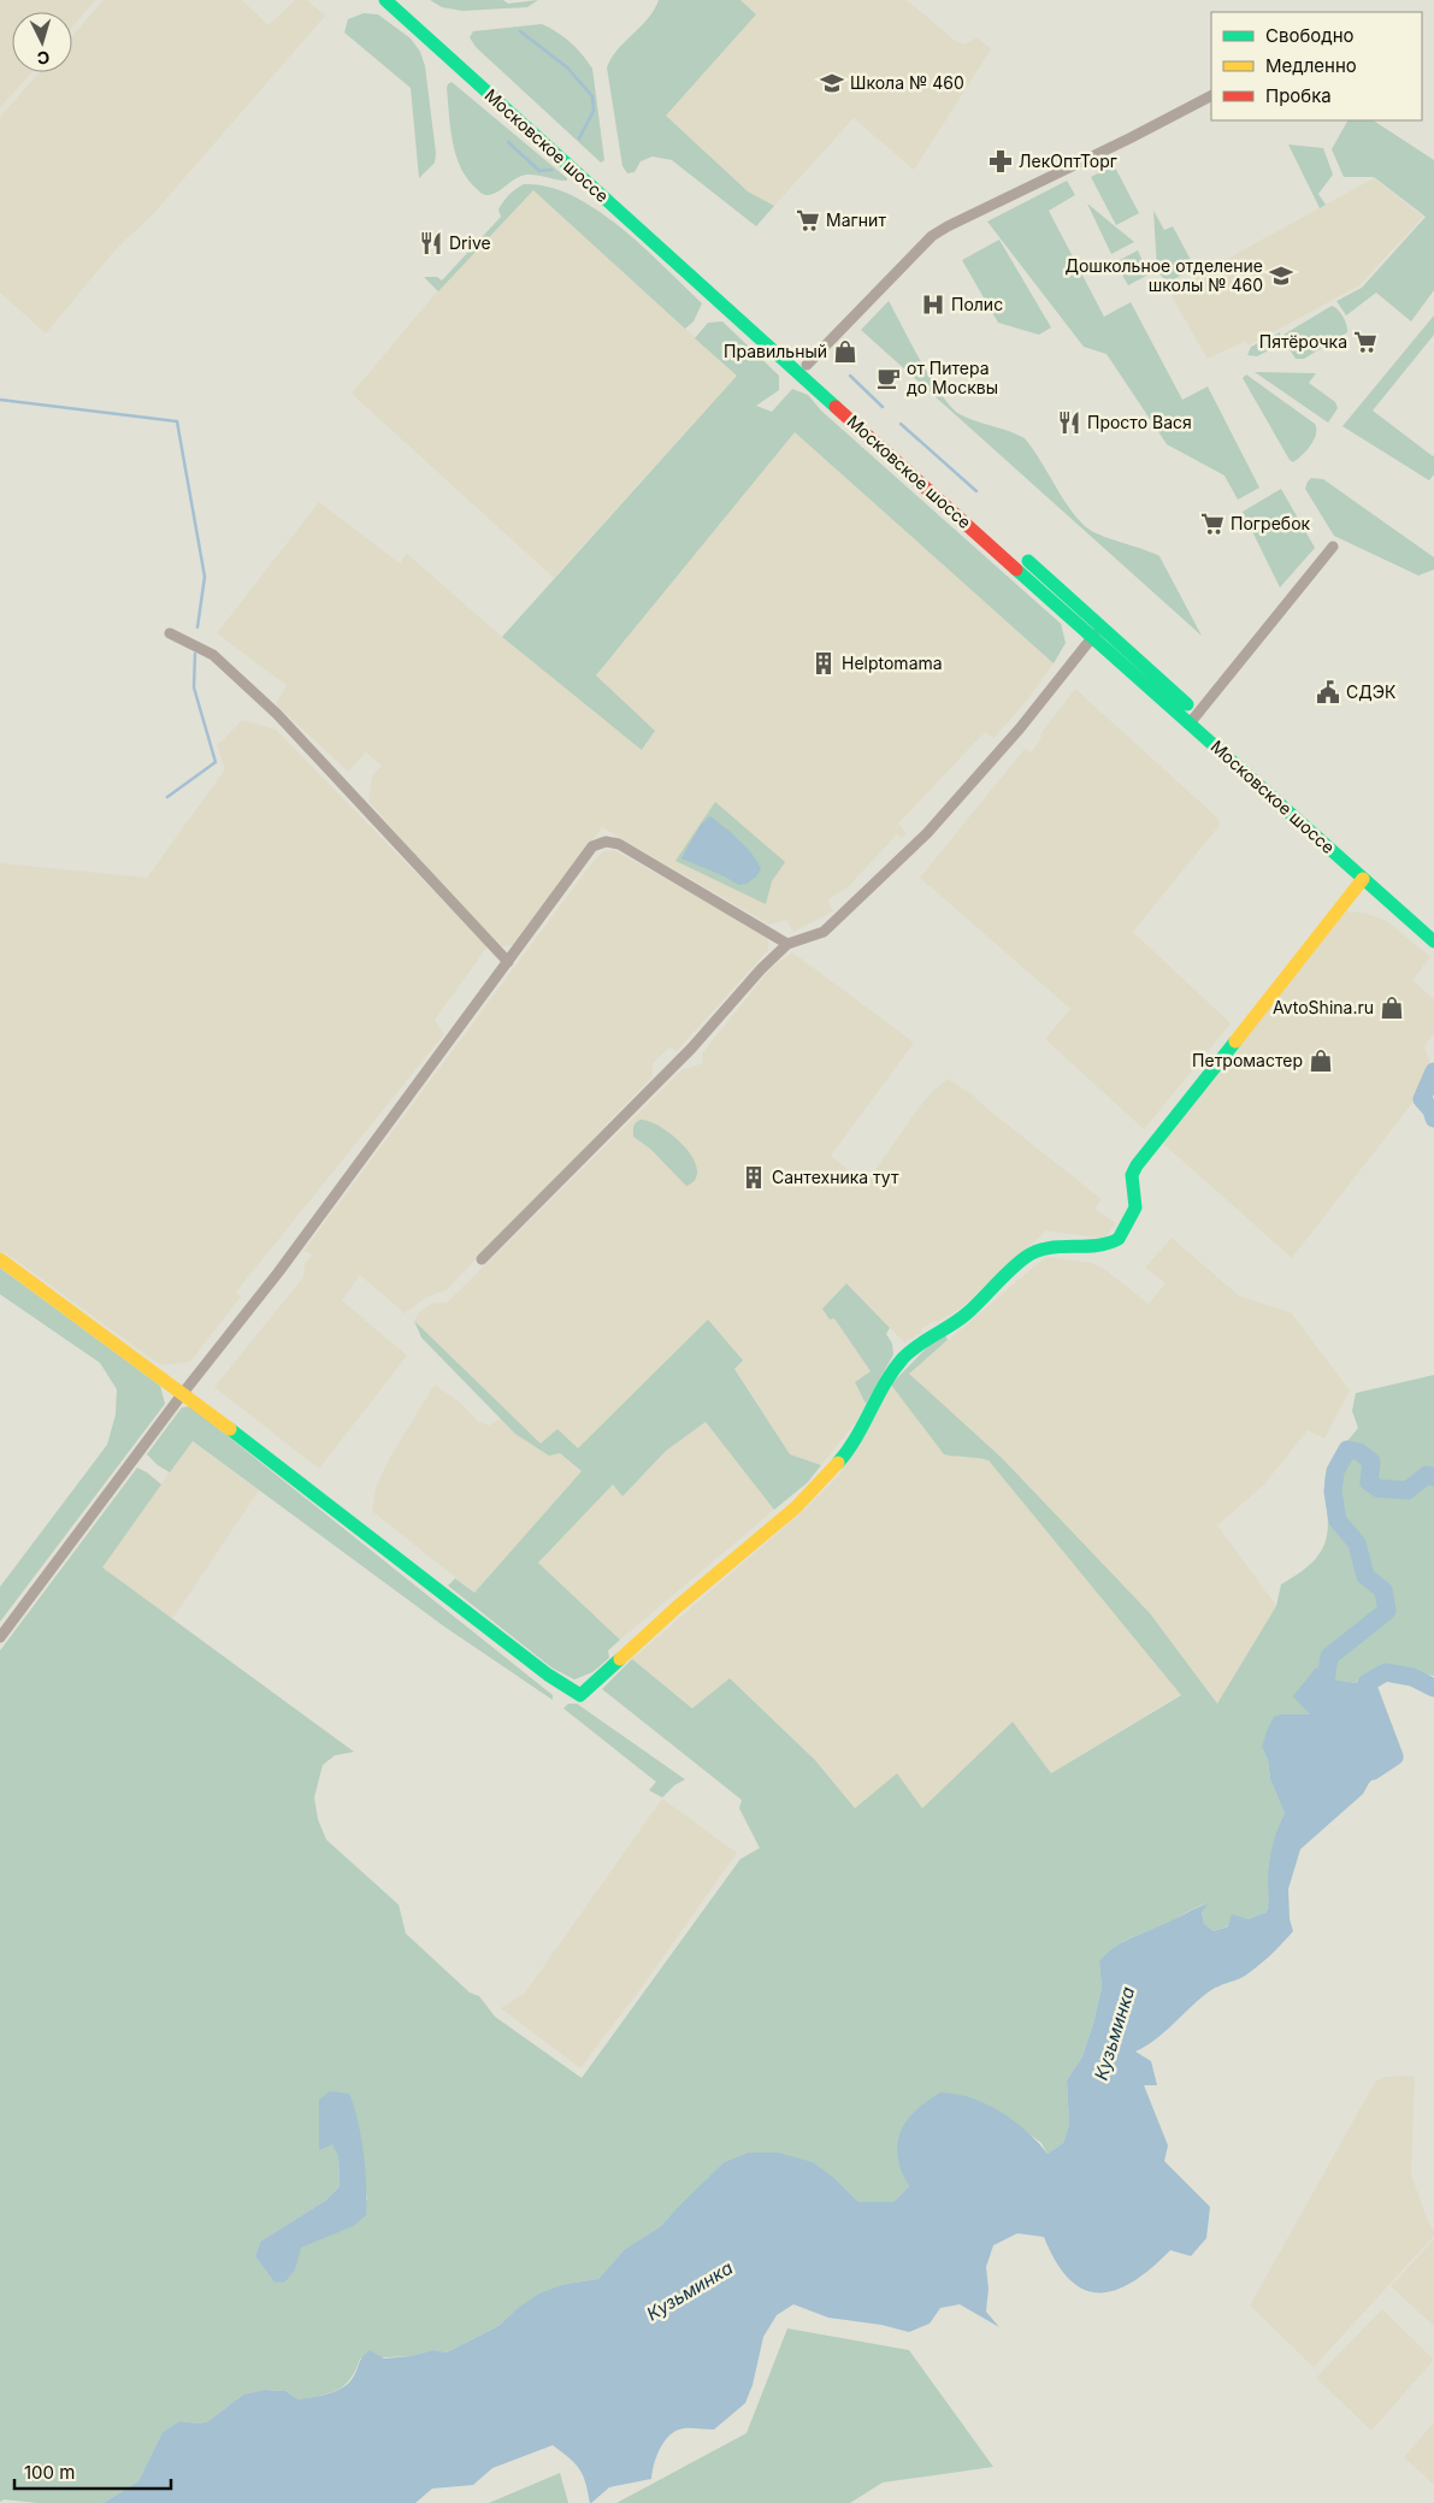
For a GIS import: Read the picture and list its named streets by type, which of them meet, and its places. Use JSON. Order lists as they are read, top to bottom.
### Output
{
  "streets": {
    "main road": ["Московское шоссе"]
  },
  "water": ["Кузьминка"],
  "places": {
    "school or university": ["Школа № 460", "Дошкольное отделение школы № 460"],
    "pharmacy": ["ЛекОптТорг"],
    "supermarket": ["Магнит", "Пятёрочка", "Погребок"],
    "restaurant": ["Drive", "Просто Вася"],
    "hospital": ["Полис"],
    "shop": ["Правильный", "AvtoShina.ru", "Петромастер"],
    "cafe": ["от Питера до Москвы"],
    "building": ["Helptomama", "Сантехника тут"],
    "public building": ["СДЭК"]
  },
  "legend": ["Свободно", "Медленно", "Пробка"],
  "scale_bar": "100 m",
  "north": "bottom"
}
